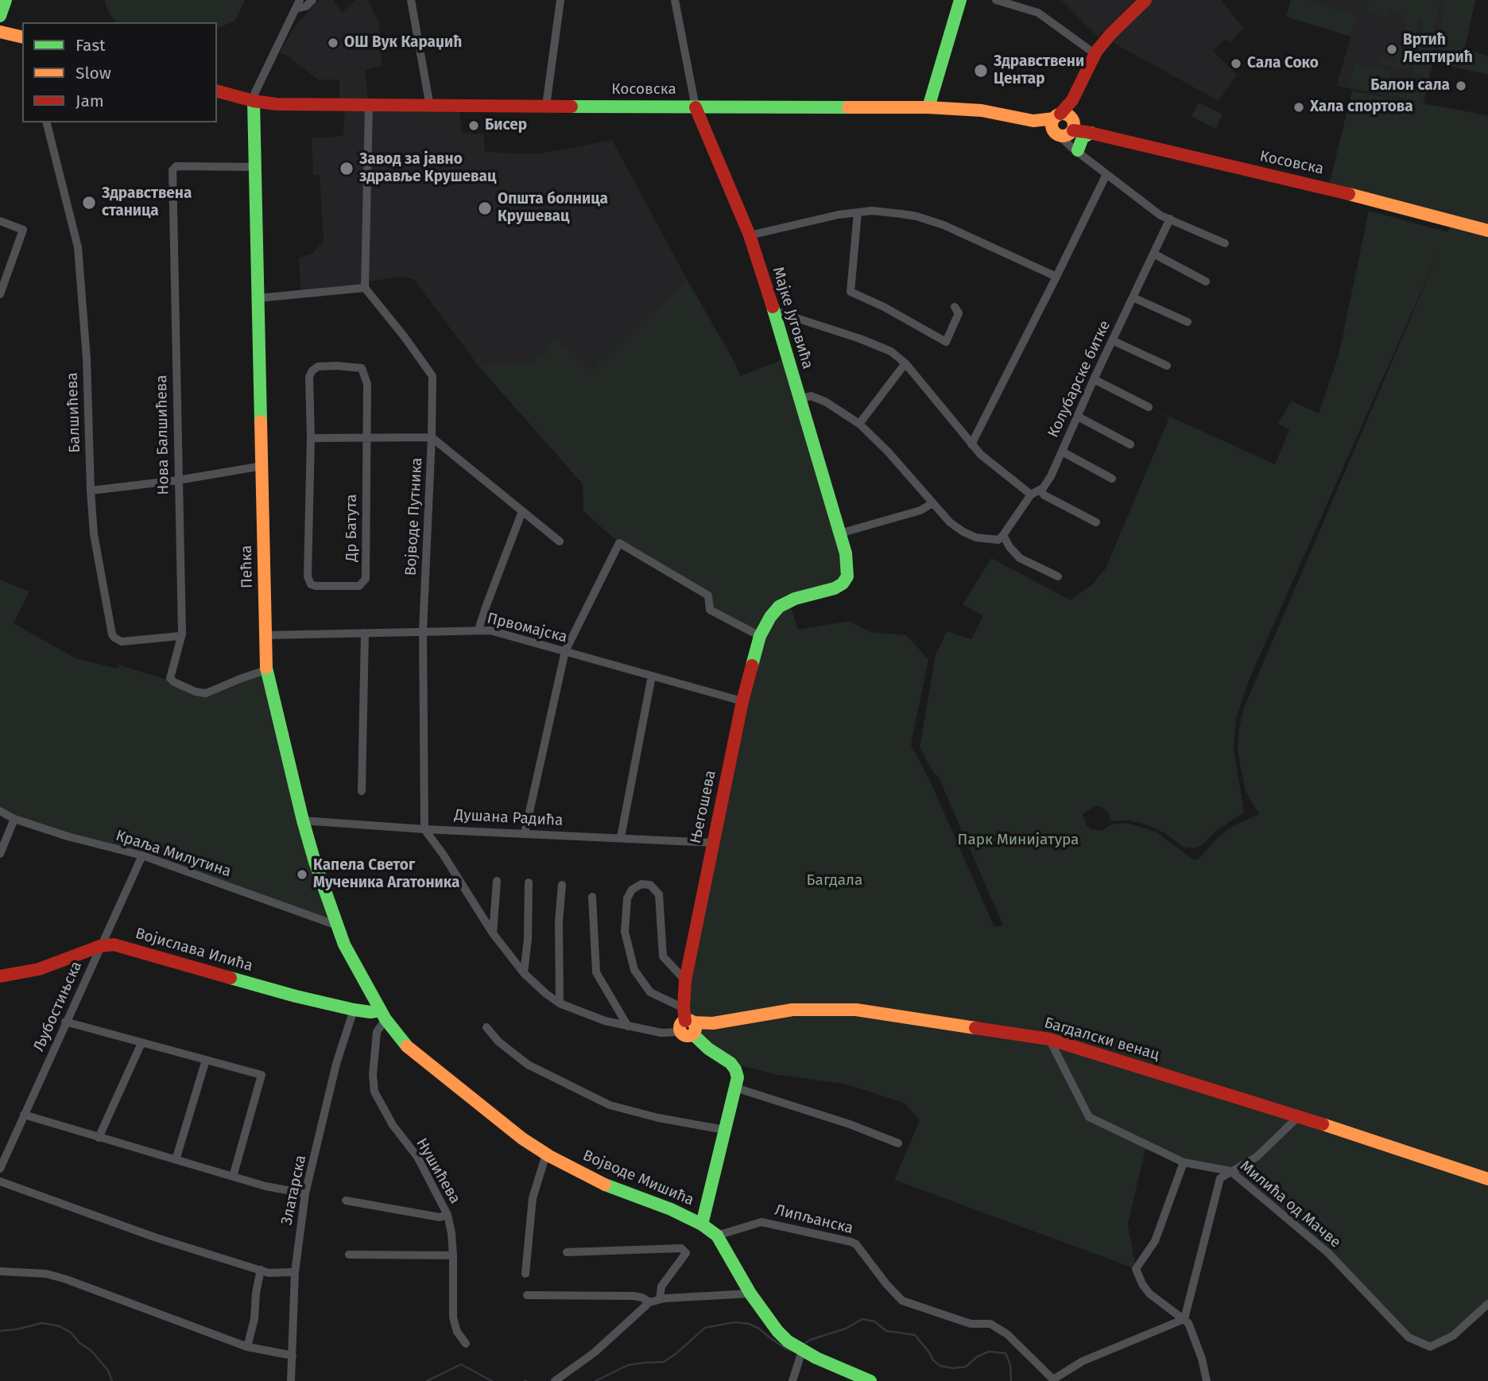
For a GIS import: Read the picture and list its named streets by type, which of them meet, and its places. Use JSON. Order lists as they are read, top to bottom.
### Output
{
  "streets": {
    "street": [
      "Косовска",
      "Мајке Југовића",
      "Колубарске битке",
      "Балшићева",
      "Нова Балшићева",
      "Војводе Путника",
      "Др Батута",
      "Пећка",
      "Првомајска",
      "Његошева",
      "Душана Радића",
      "Краља Милутина",
      "Војислава Илића",
      "Љубостињска",
      "Багдалски венац",
      "Нушићева",
      "Војводе Мишића",
      "Златарска",
      "Милића од Мачве",
      "Липљанска"
    ]
  },
  "crossings": [
    ["Косовска", "Мајке Југовића"],
    ["Косовска", "Пећка"],
    ["Мајке Југовића", "Његошева"],
    ["Балшићева", "Нова Балшићева"],
    ["Нова Балшићева", "Пећка"],
    ["Војводе Путника", "Првомајска"],
    ["Војводе Путника", "Душана Радића"],
    ["Пећка", "Првомајска"],
    ["Пећка", "Душана Радића"],
    ["Пећка", "Краља Милутина"],
    ["Пећка", "Војислава Илића"],
    ["Пећка", "Нушићева"],
    ["Пећка", "Војводе Мишића"],
    ["Првомајска", "Његошева"],
    ["Његошева", "Душана Радића"],
    ["Његошева", "Багдалски венац"],
    ["Краља Милутина", "Љубостињска"],
    ["Војислава Илића", "Љубостињска"],
    ["Војислава Илића", "Нушићева"],
    ["Војислава Илића", "Војводе Мишића"],
    ["Војислава Илића", "Златарска"],
    ["Багдалски венац", "Милића од Мачве"],
    ["Нушићева", "Војводе Мишића"],
    ["Војводе Мишића", "Липљанска"]
  ],
  "parks": ["Парк Минијатура", "Багдала"],
  "places": [
    "ОШ Вук Караџић",
    "Вртић Лептирић",
    "Сала Соко",
    "Здравствени Центар",
    "Балон сала",
    "Хала спортова",
    "Бисер",
    "Завод за јавно здравље Крушевац",
    "Здравствена станица",
    "Општа болница Крушевац",
    "Капела Светог Мученика Агатоника"
  ],
  "legend": ["Fast", "Slow", "Jam"]
}
